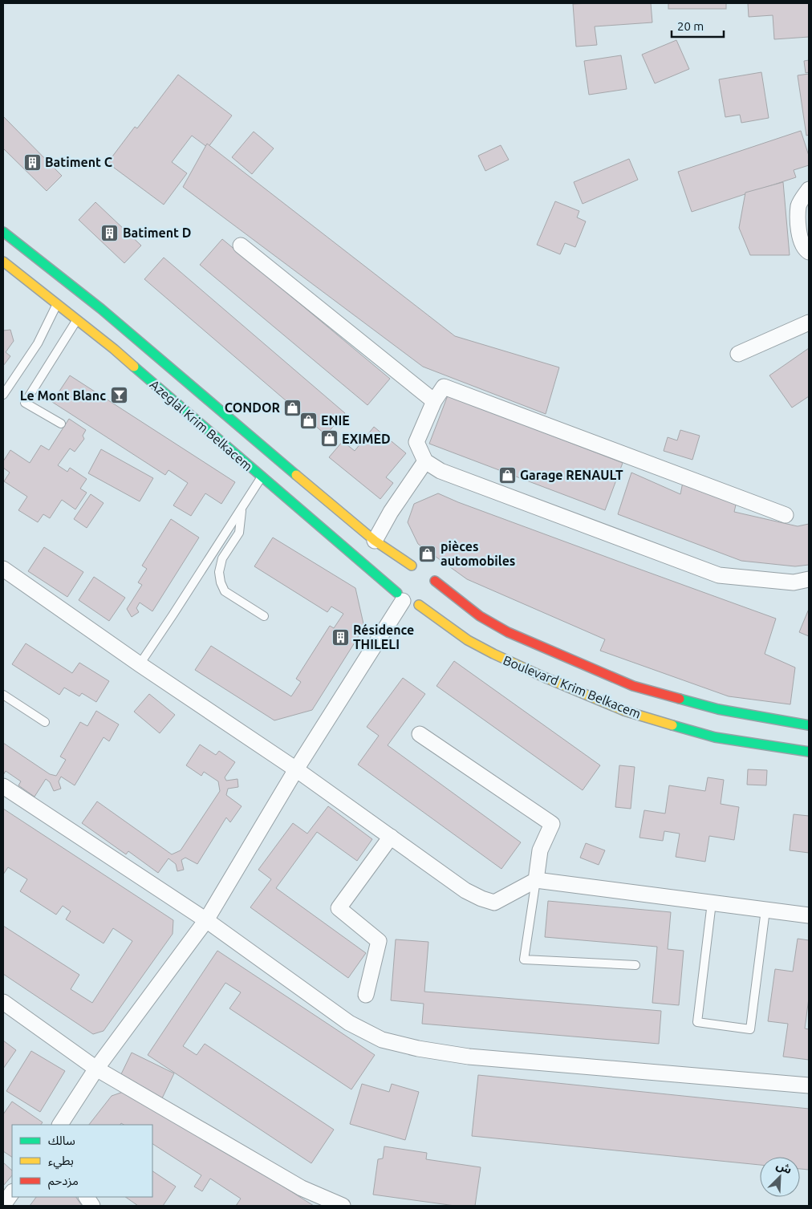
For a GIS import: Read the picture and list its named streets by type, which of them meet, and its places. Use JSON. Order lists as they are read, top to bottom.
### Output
{
  "streets": {
    "main road": ["Azeglal Krim Belkacem", "Boulevard Krim Belkacem"]
  },
  "places": {
    "building": ["Batiment C", "Batiment D", "Résidence THILELI"],
    "bar": ["Le Mont Blanc"],
    "shop": [
      "CONDOR",
      "ENIE",
      "EXIMED",
      "Garage RENAULT",
      "pièces automobiles"
    ]
  },
  "legend": ["سالك", "بطيء", "مزدحم"],
  "scale_bar": "20 m",
  "north": "top right"
}
